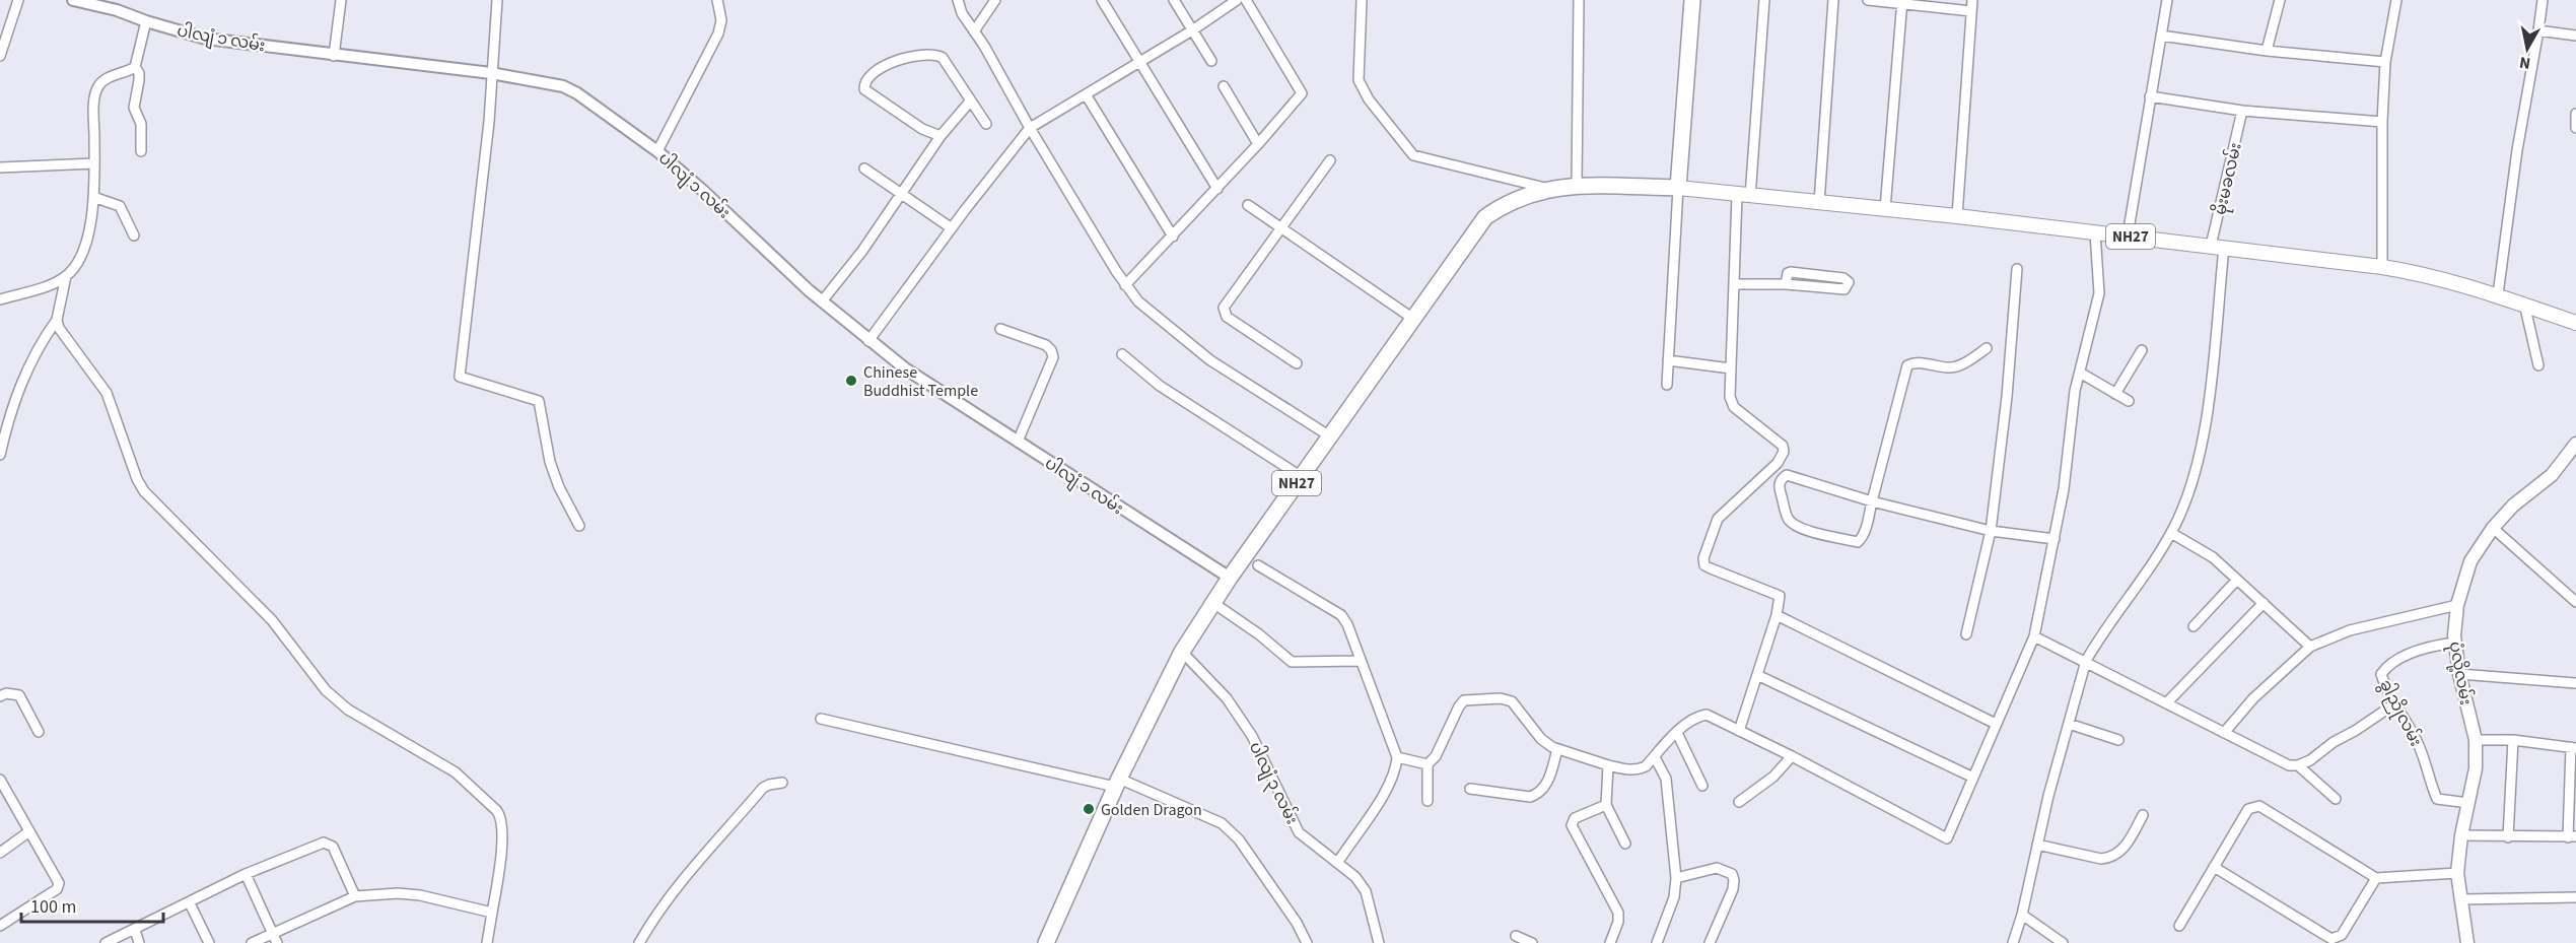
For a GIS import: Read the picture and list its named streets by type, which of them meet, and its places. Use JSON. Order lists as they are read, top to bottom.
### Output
{
  "streets": {
    "highway": ["NH27"],
    "main road": ["ပုံလို့လမ်း"],
    "street": [
      "ပါလျံ ၁ လမ်း",
      "မိုးမခလမ်း",
      "ခွါညိုလမ်း",
      "ပါလျံ ၃ လမ်း"
    ]
  },
  "crossings": [
    ["ပါလျံ ၁ လမ်း", "NH27"],
    ["မိုးမခလမ်း", "NH27"],
    ["NH27", "ပါလျံ ၃ လမ်း"],
    ["ပုံလို့လမ်း", "ခွါညိုလမ်း"]
  ],
  "places": ["Chinese Buddhist Temple", "Golden Dragon"],
  "scale_bar": "100 m",
  "north": "bottom"
}
